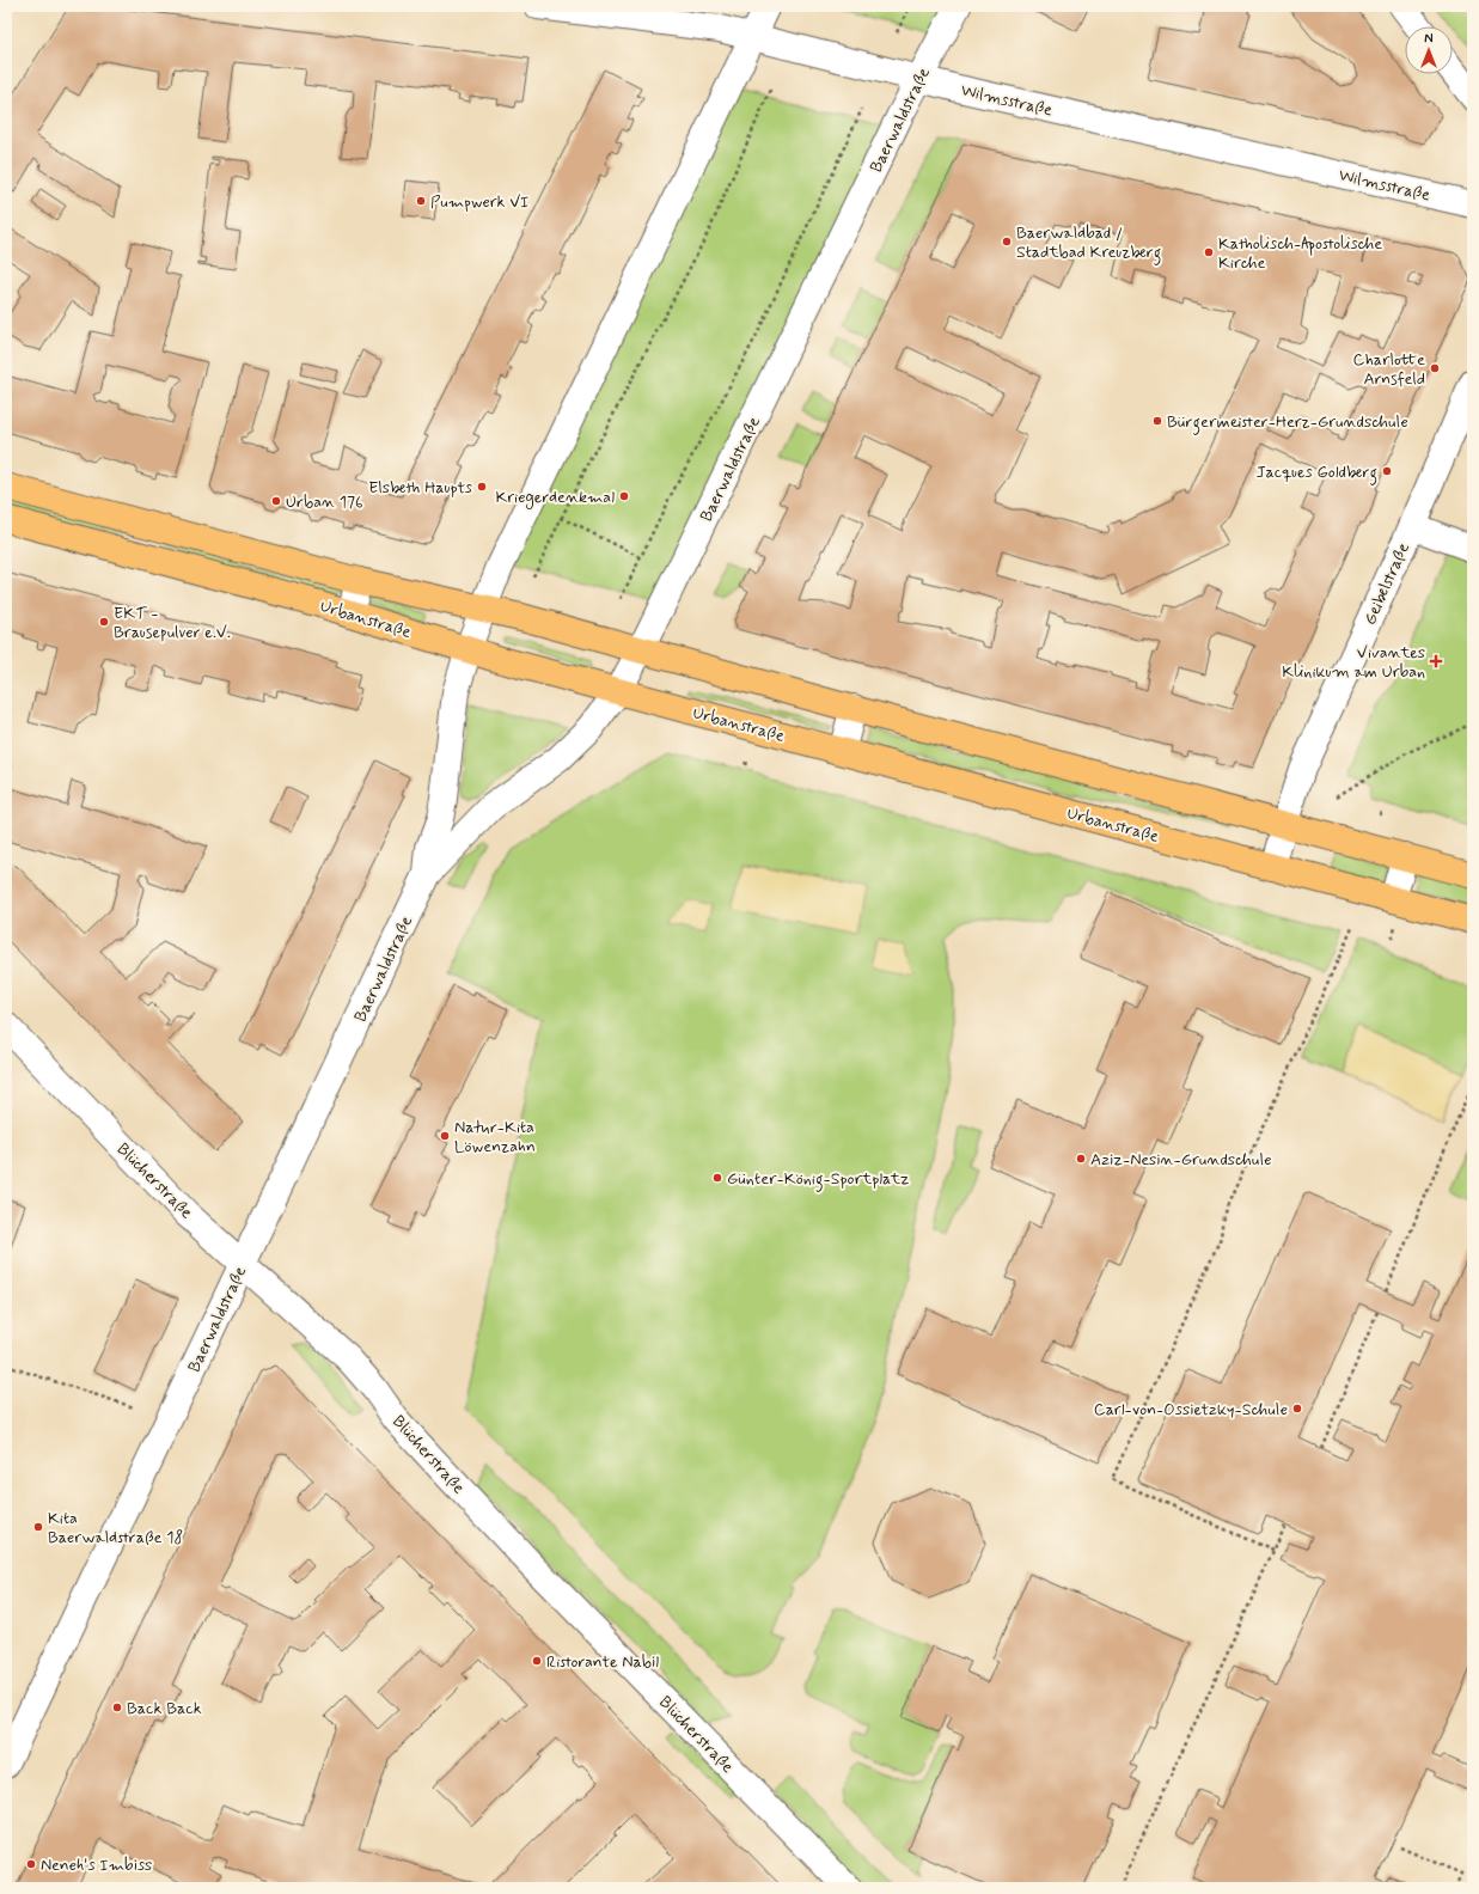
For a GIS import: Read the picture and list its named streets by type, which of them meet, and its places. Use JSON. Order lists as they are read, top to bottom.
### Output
{
  "streets": {
    "main road": ["Urbanstraße"],
    "street": [
      "Wilmsstraße",
      "Baerwaldstraße",
      "Geibelstraße",
      "Blücherstraße"
    ]
  },
  "crossings": [
    ["Wilmsstraße", "Baerwaldstraße"],
    ["Baerwaldstraße", "Urbanstraße"],
    ["Baerwaldstraße", "Blücherstraße"],
    ["Geibelstraße", "Urbanstraße"]
  ],
  "places": {
    "other": [
      "Pumpwerk VI",
      "Baerwaldbad / Stadtbad Kreuzberg",
      "Katholisch-Apostolische Kirche",
      "Charlotte Arnsfeld",
      "Bürgermeister-Herz-Grundschule",
      "Jacques Goldberg",
      "Elsbeth Haupts",
      "Kriegerdenkmal",
      "Urban 176",
      "EKT - Brausepulver e.V.",
      "Natur-Kita Löwenzahn",
      "Aziz-Nesin-Grundschule",
      "Günter-König-Sportplatz",
      "Carl-von-Ossietzky-Schule",
      "Kita Baerwaldstraße 18",
      "Ristorante Nabil",
      "Back Back",
      "Neneh's Imbiss"
    ],
    "health": ["Vivantes Klinikum am Urban"]
  },
  "north": "top"
}
